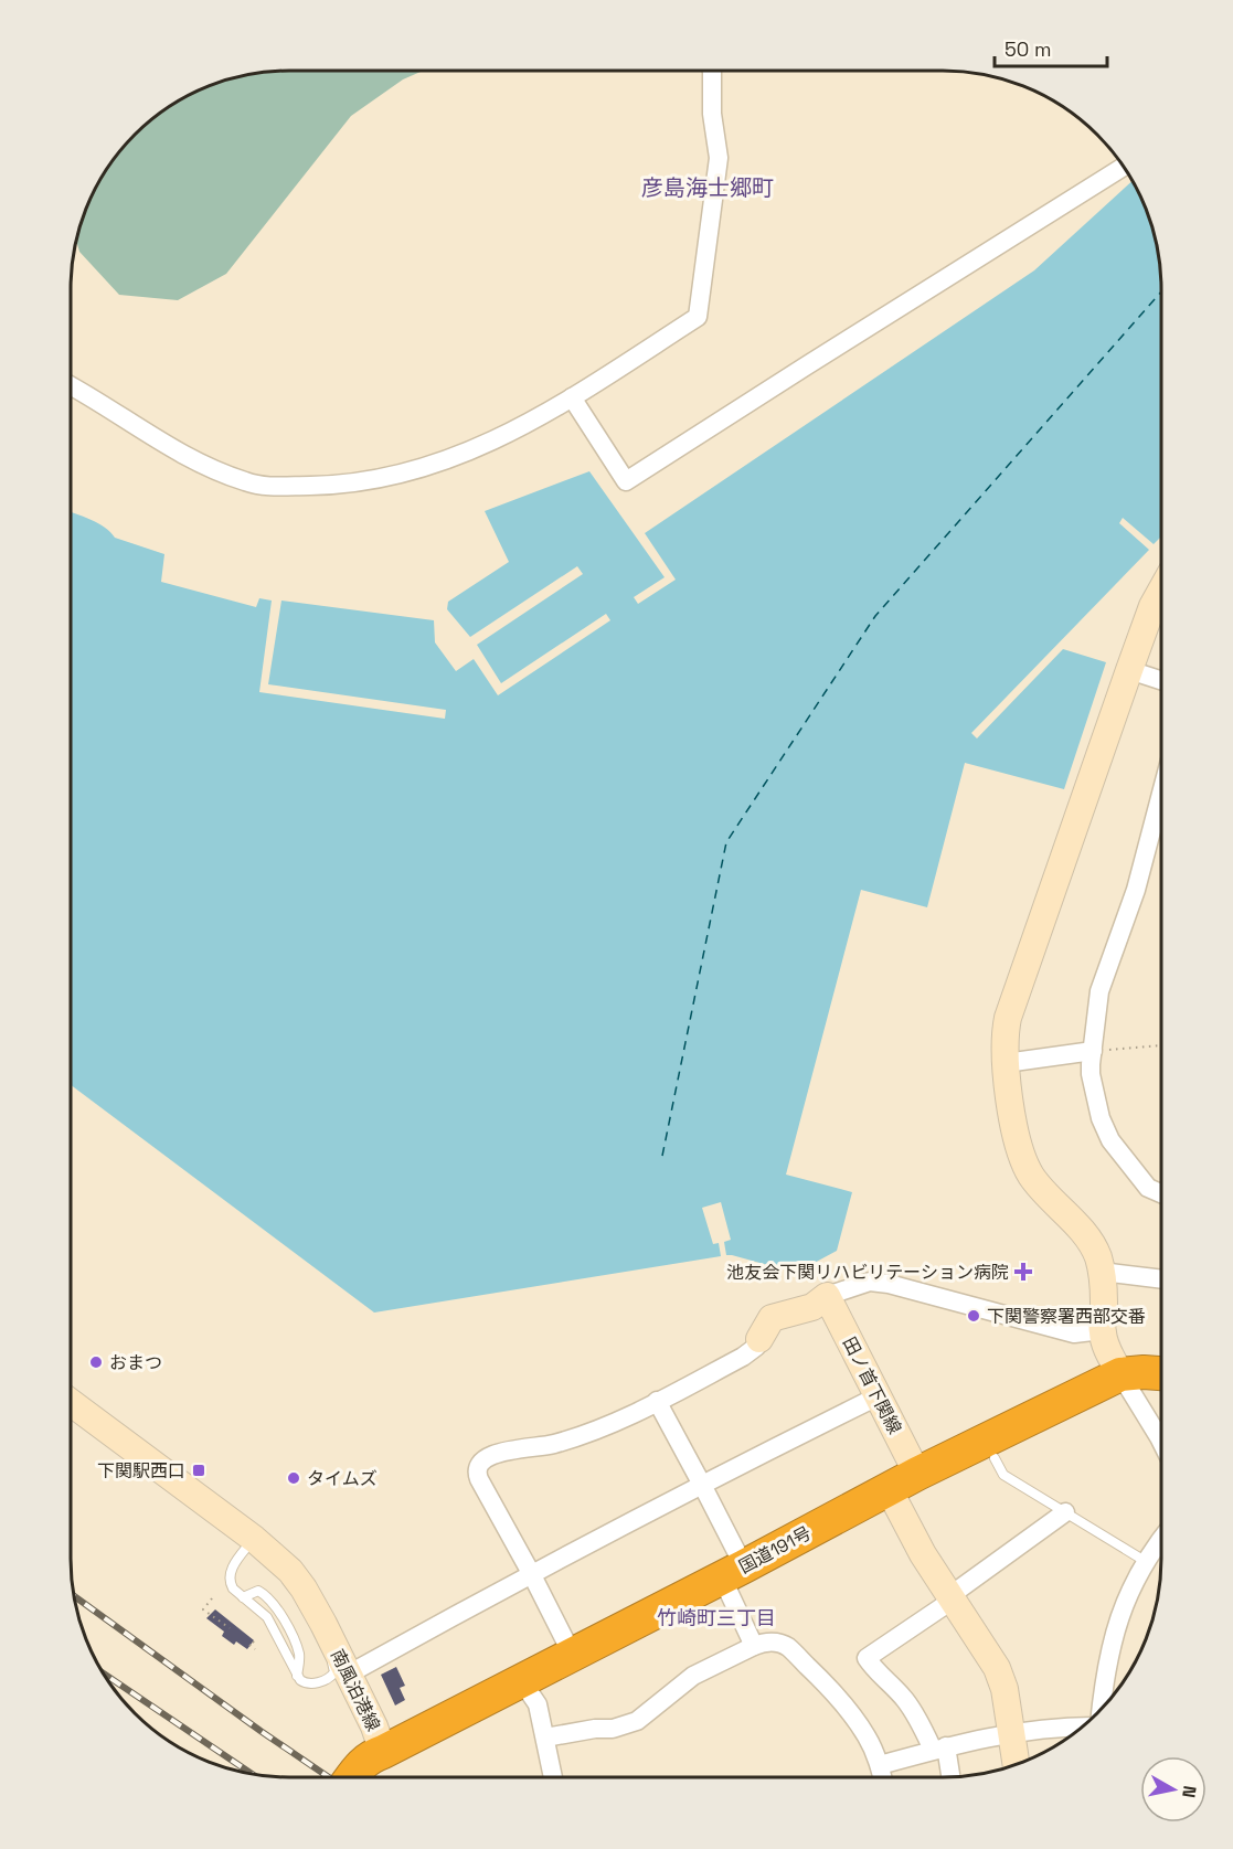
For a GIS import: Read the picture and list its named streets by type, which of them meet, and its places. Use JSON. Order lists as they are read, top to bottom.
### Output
{
  "streets": {
    "highway": ["国道191号"],
    "street": ["田ノ首下関線", "南風泊港線"]
  },
  "crossings": [
    ["田ノ首下関線", "国道191号"],
    ["国道191号", "南風泊港線"]
  ],
  "districts": ["彦島海士郷町", "竹崎町三丁目"],
  "places": {
    "health": ["池友会下関リハビリテーション病院"],
    "other": ["下関警察署西部交番", "おまつ", "タイムズ"],
    "transit": ["下関駅西口"]
  },
  "scale_bar": "50 m",
  "north": "right"
}
